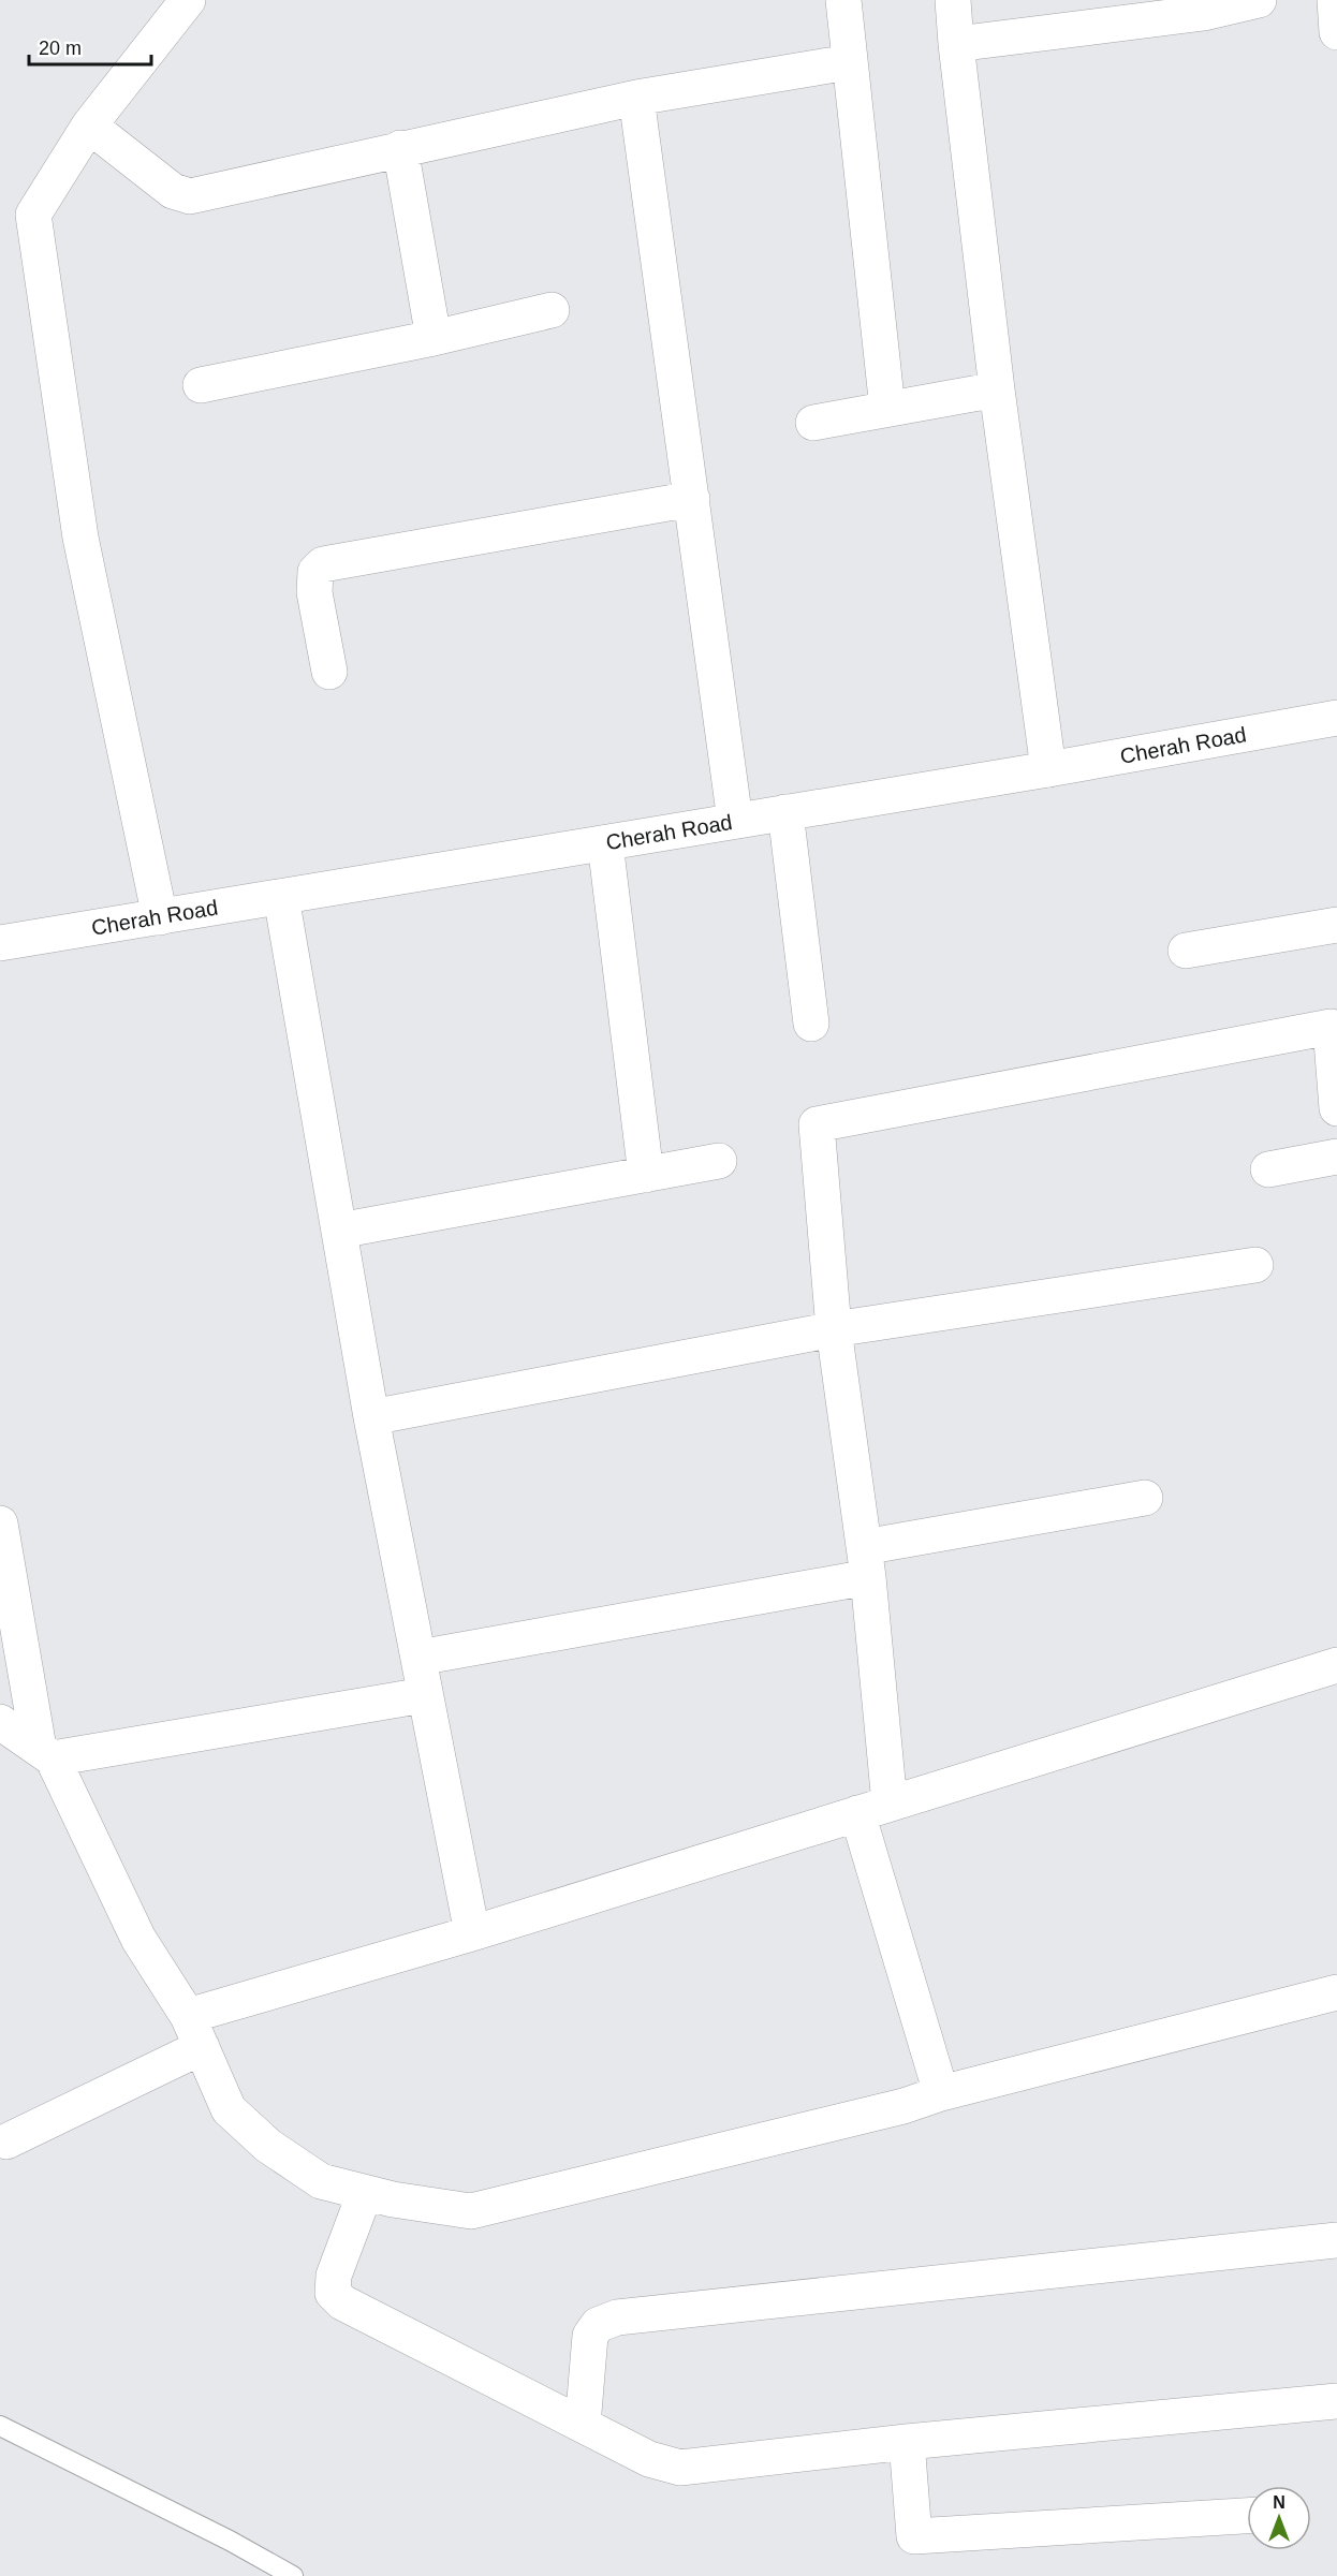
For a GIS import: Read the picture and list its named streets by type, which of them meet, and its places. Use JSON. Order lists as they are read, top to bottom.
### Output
{
  "streets": {
    "street": ["Cherah Road"]
  },
  "scale_bar": "20 m",
  "north": "top"
}
